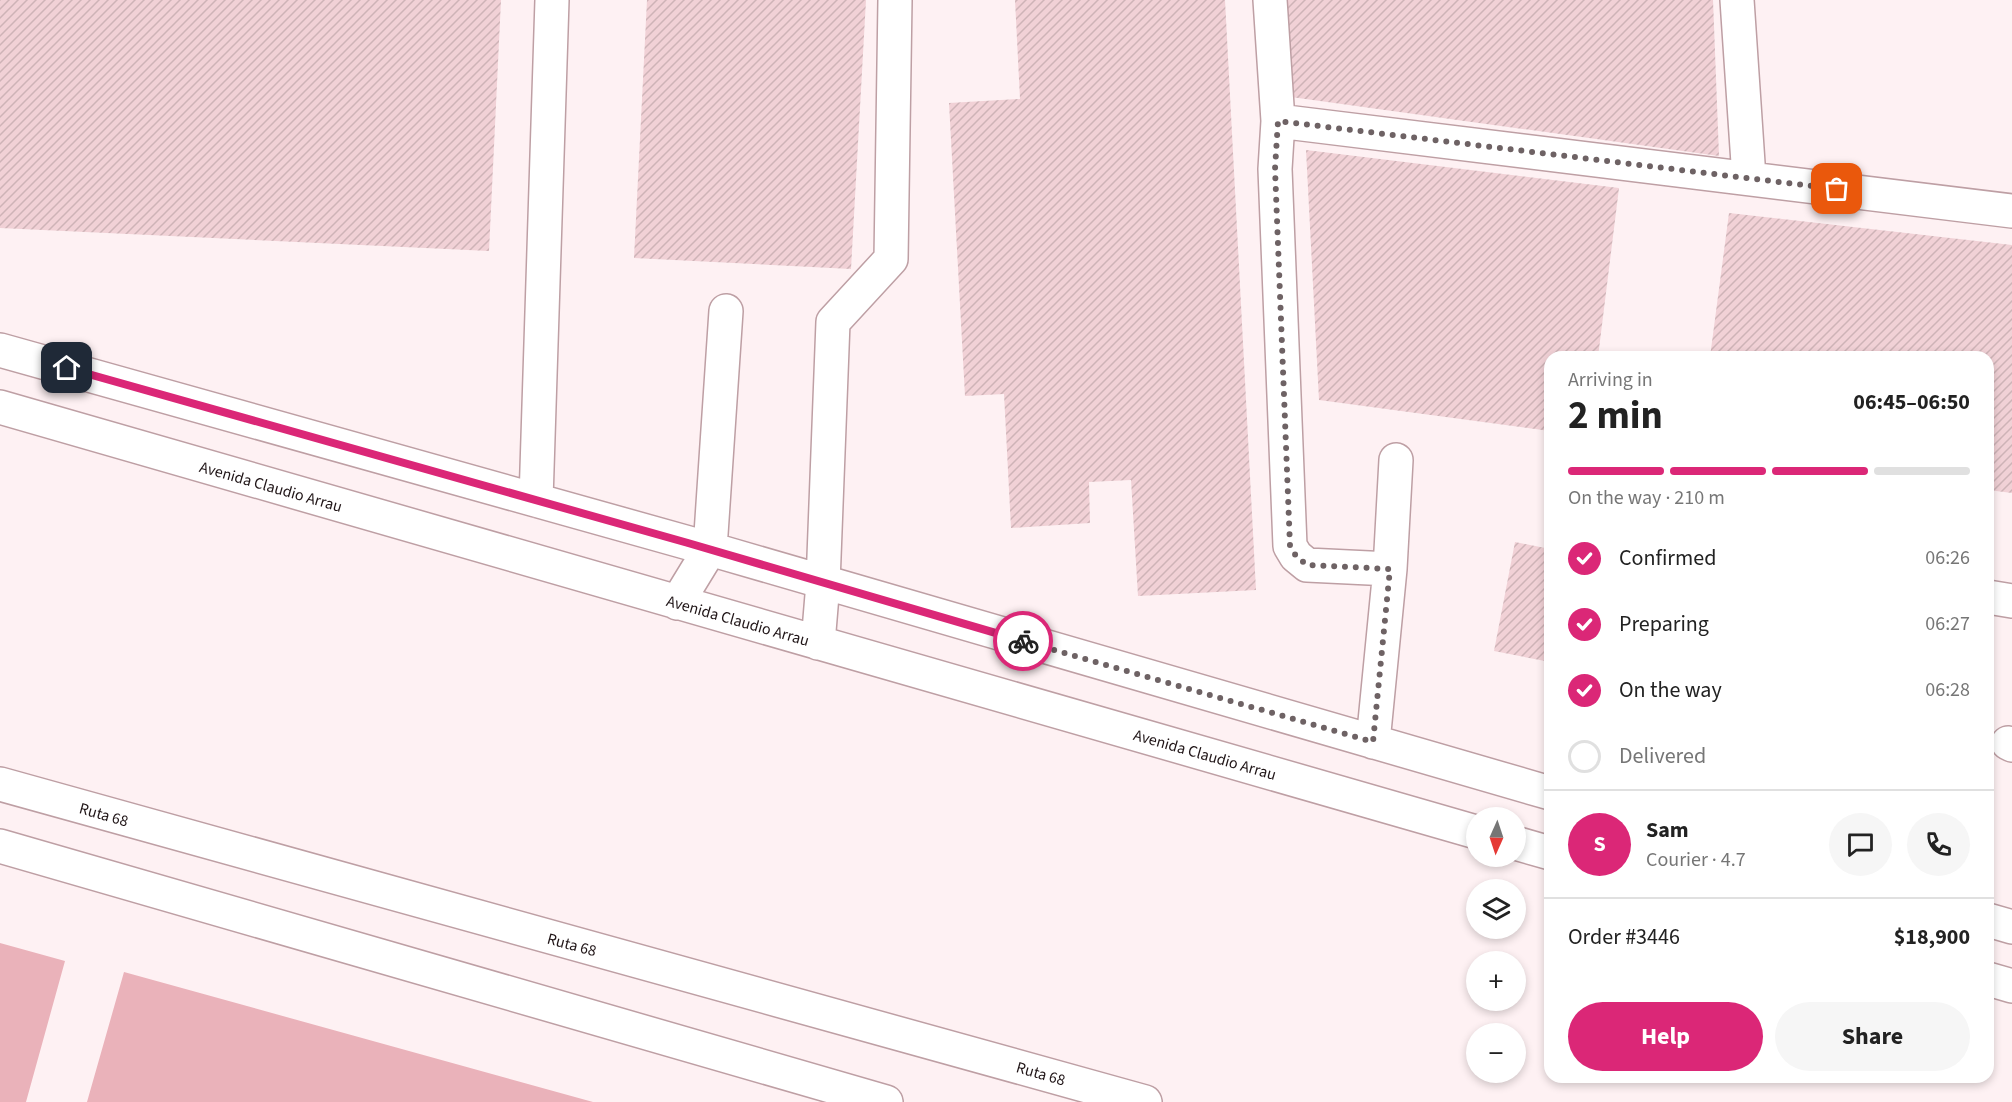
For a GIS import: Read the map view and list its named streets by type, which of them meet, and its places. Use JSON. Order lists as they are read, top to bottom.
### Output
{
  "streets": {
    "main road": ["Avenida Claudio Arrau", "Ruta 68"]
  },
  "north": "bottom",
  "page": {
    "heading": ["2 min", "Arriving in", "06:45–06:50"],
    "panel": [
      "Sam",
      "Courier · 4.7",
      "Order #3446",
      "$18,900"
    ],
    "bar": "On the way · 210 m",
    "list": [
      ["Confirmed", "06:26"],
      ["Preparing", "06:27"],
      ["On the way", "06:28"],
      "Delivered"
    ],
    "map_buttons": ["+", "−"],
    "round": "S",
    "buttons": ["Help", "Share"]
  }
}
